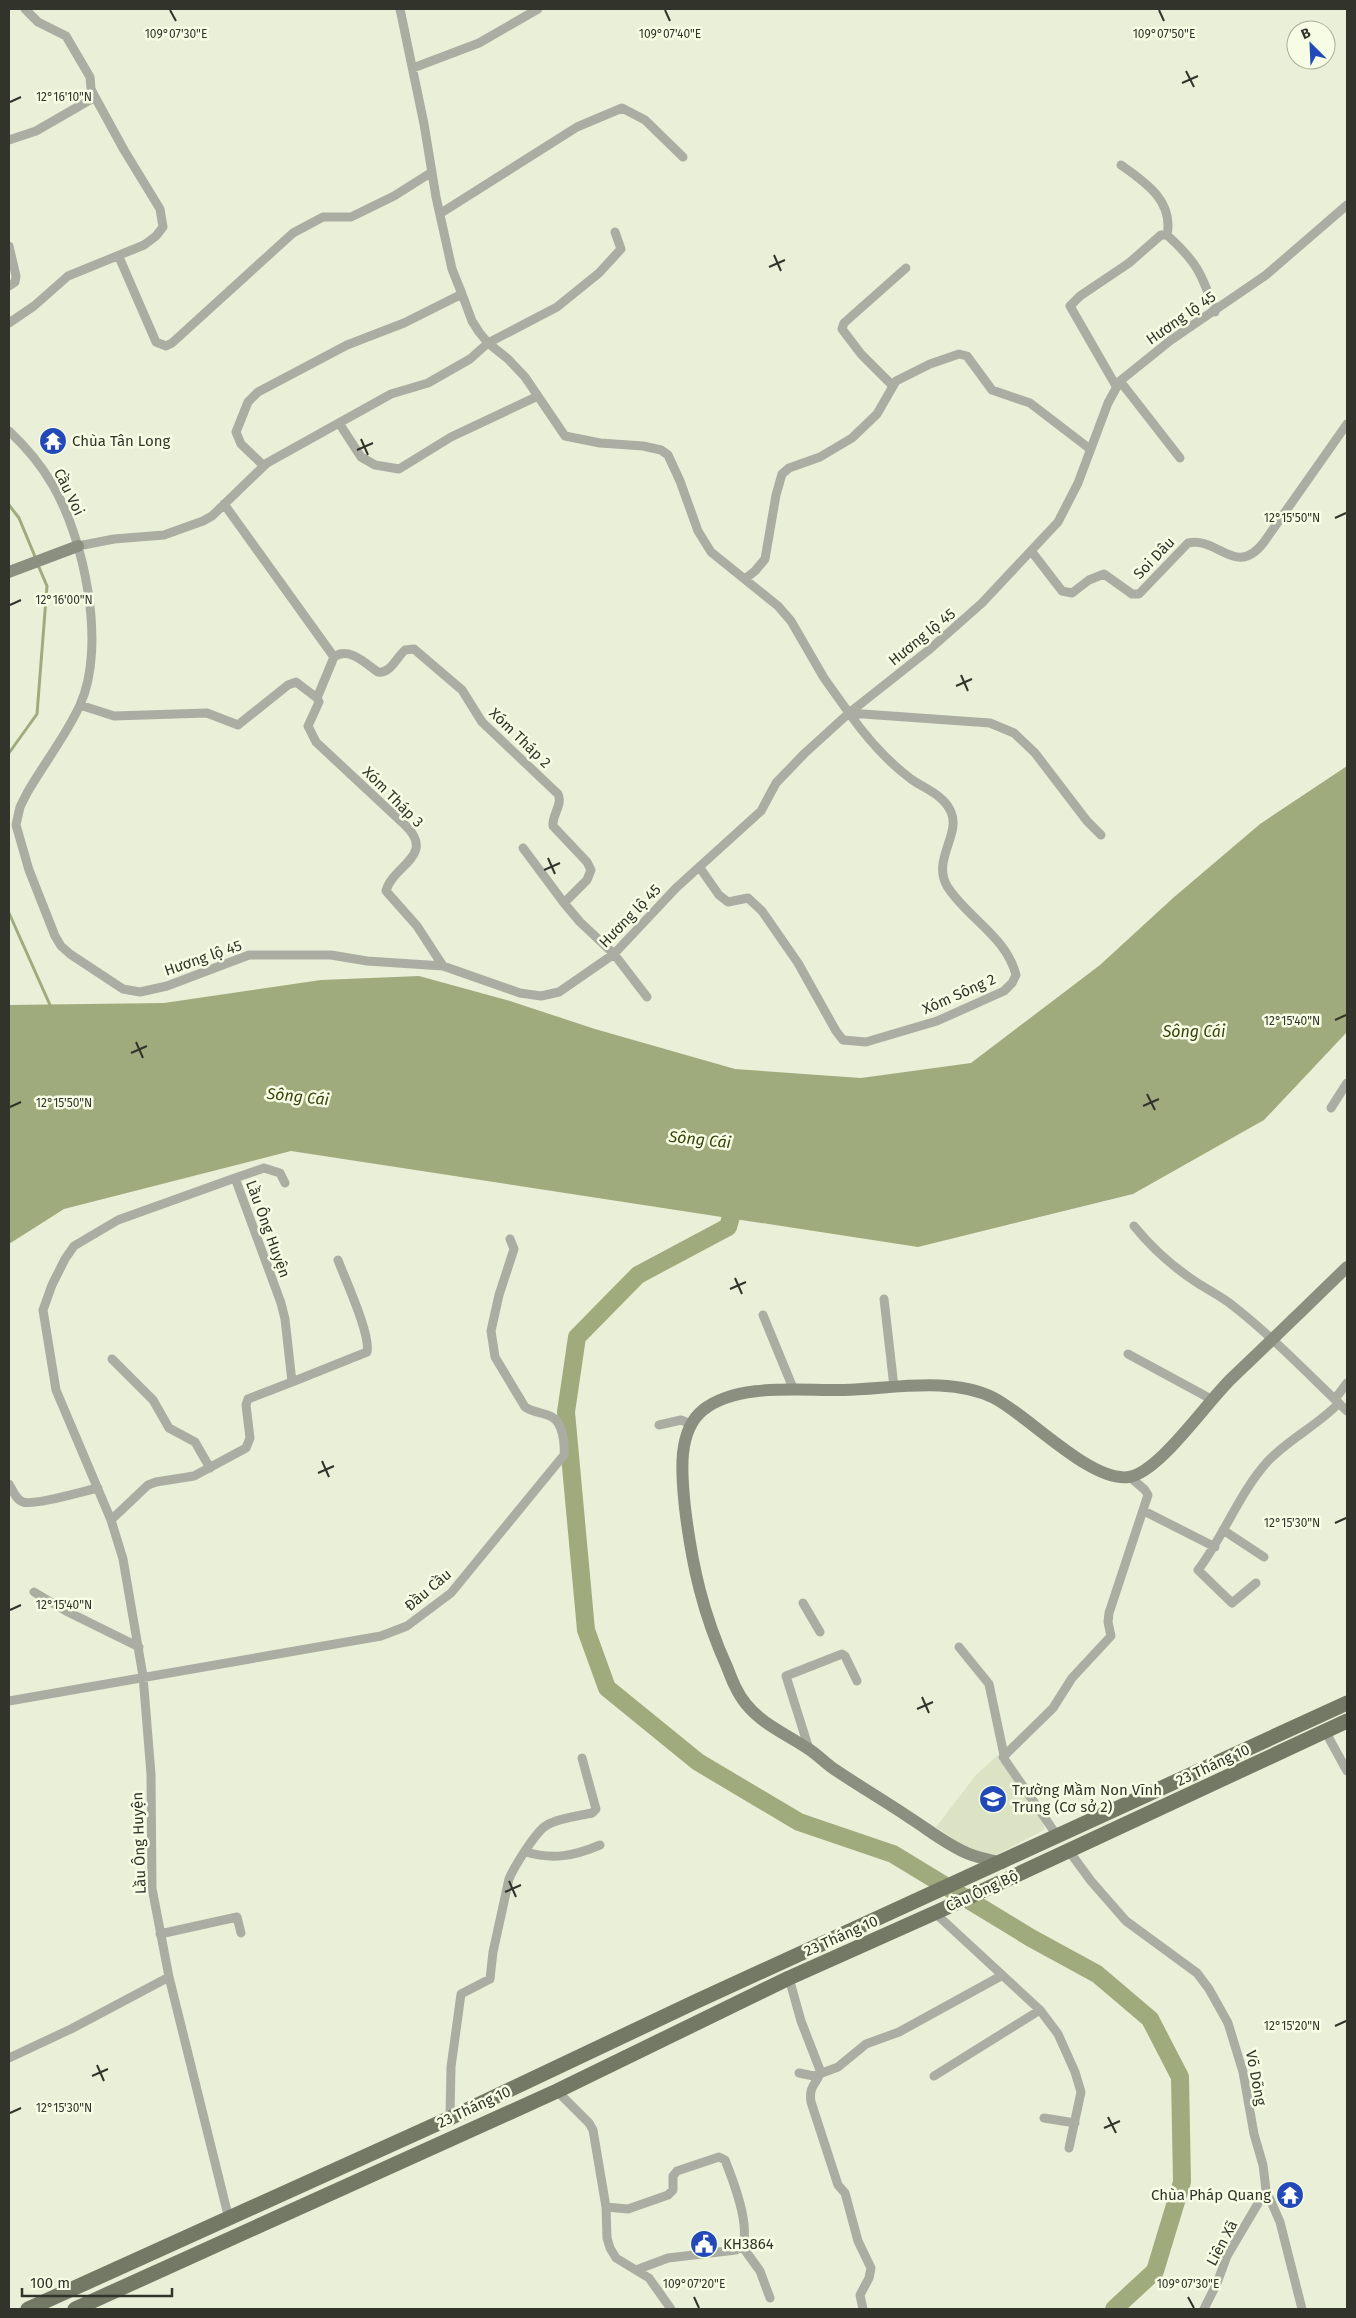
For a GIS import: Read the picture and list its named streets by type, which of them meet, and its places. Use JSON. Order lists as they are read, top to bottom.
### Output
{
  "streets": {
    "main road": ["23 Tháng 10", "Cầu Ông Bộ"],
    "street": [
      "Hương lộ 45",
      "Cầu Voi",
      "Soi Dâu",
      "Xóm Tháp 2",
      "Xóm Tháp 3",
      "Xóm Sông 2",
      "Lầu Ông Huyện",
      "Đầu Cầu",
      "Võ Dõng",
      "Liên Xã"
    ]
  },
  "crossings": [
    ["Hương lộ 45", "Cầu Voi"],
    ["Hương lộ 45", "Soi Dâu"],
    ["Hương lộ 45", "Xóm Tháp 3"],
    ["Hương lộ 45", "Xóm Sông 2"],
    ["Xóm Tháp 2", "Xóm Tháp 3"],
    ["Lầu Ông Huyện", "Đầu Cầu"],
    ["Lầu Ông Huyện", "23 Tháng 10"],
    ["23 Tháng 10", "Cầu Ông Bộ"],
    ["23 Tháng 10", "Võ Dõng"],
    ["Võ Dõng", "Liên Xã"]
  ],
  "water": ["Sông Cái"],
  "places": {
    "temple": ["Chùa Tân Long", "Chùa Pháp Quang"],
    "school or university": ["Trường Mầm Non Vĩnh Trung (Cơ sở 2)"],
    "public building": ["KH3864"]
  },
  "scale_bar": "100 m",
  "north": "top left",
  "coordinates": [
    "109°07'30\"E",
    "109°07'40\"E",
    "109°07'50\"E",
    "12°16'10\"N",
    "12°15'50\"N",
    "12°16'00\"N",
    "12°15'40\"N",
    "12°15'30\"N",
    "12°15'20\"N",
    "109°07'20\"E"
  ]
}
